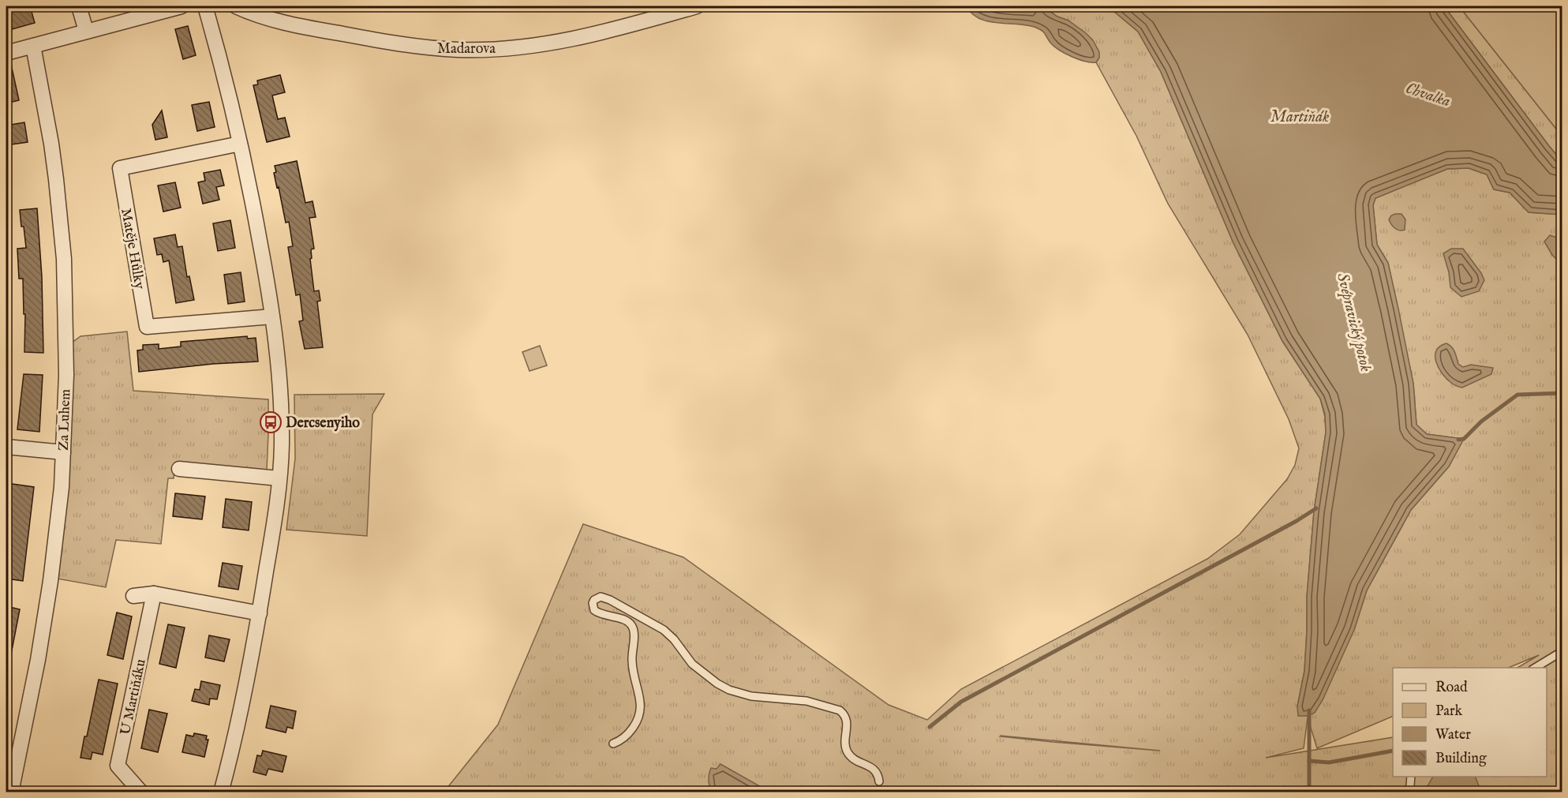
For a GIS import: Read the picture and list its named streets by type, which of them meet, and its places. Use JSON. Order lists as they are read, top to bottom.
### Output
{
  "streets": {
    "street": [
      "Madarova",
      "Matěje Hůlky",
      "Za Luhem",
      "U Martiňáku"
    ]
  },
  "water": ["Chvalka", "Martiňák", "Svépravický potok"],
  "places": {
    "bus stop": ["Dercsenyiho"]
  },
  "legend": [
    "Road",
    "Park",
    "Water",
    "Building"
  ]
}
